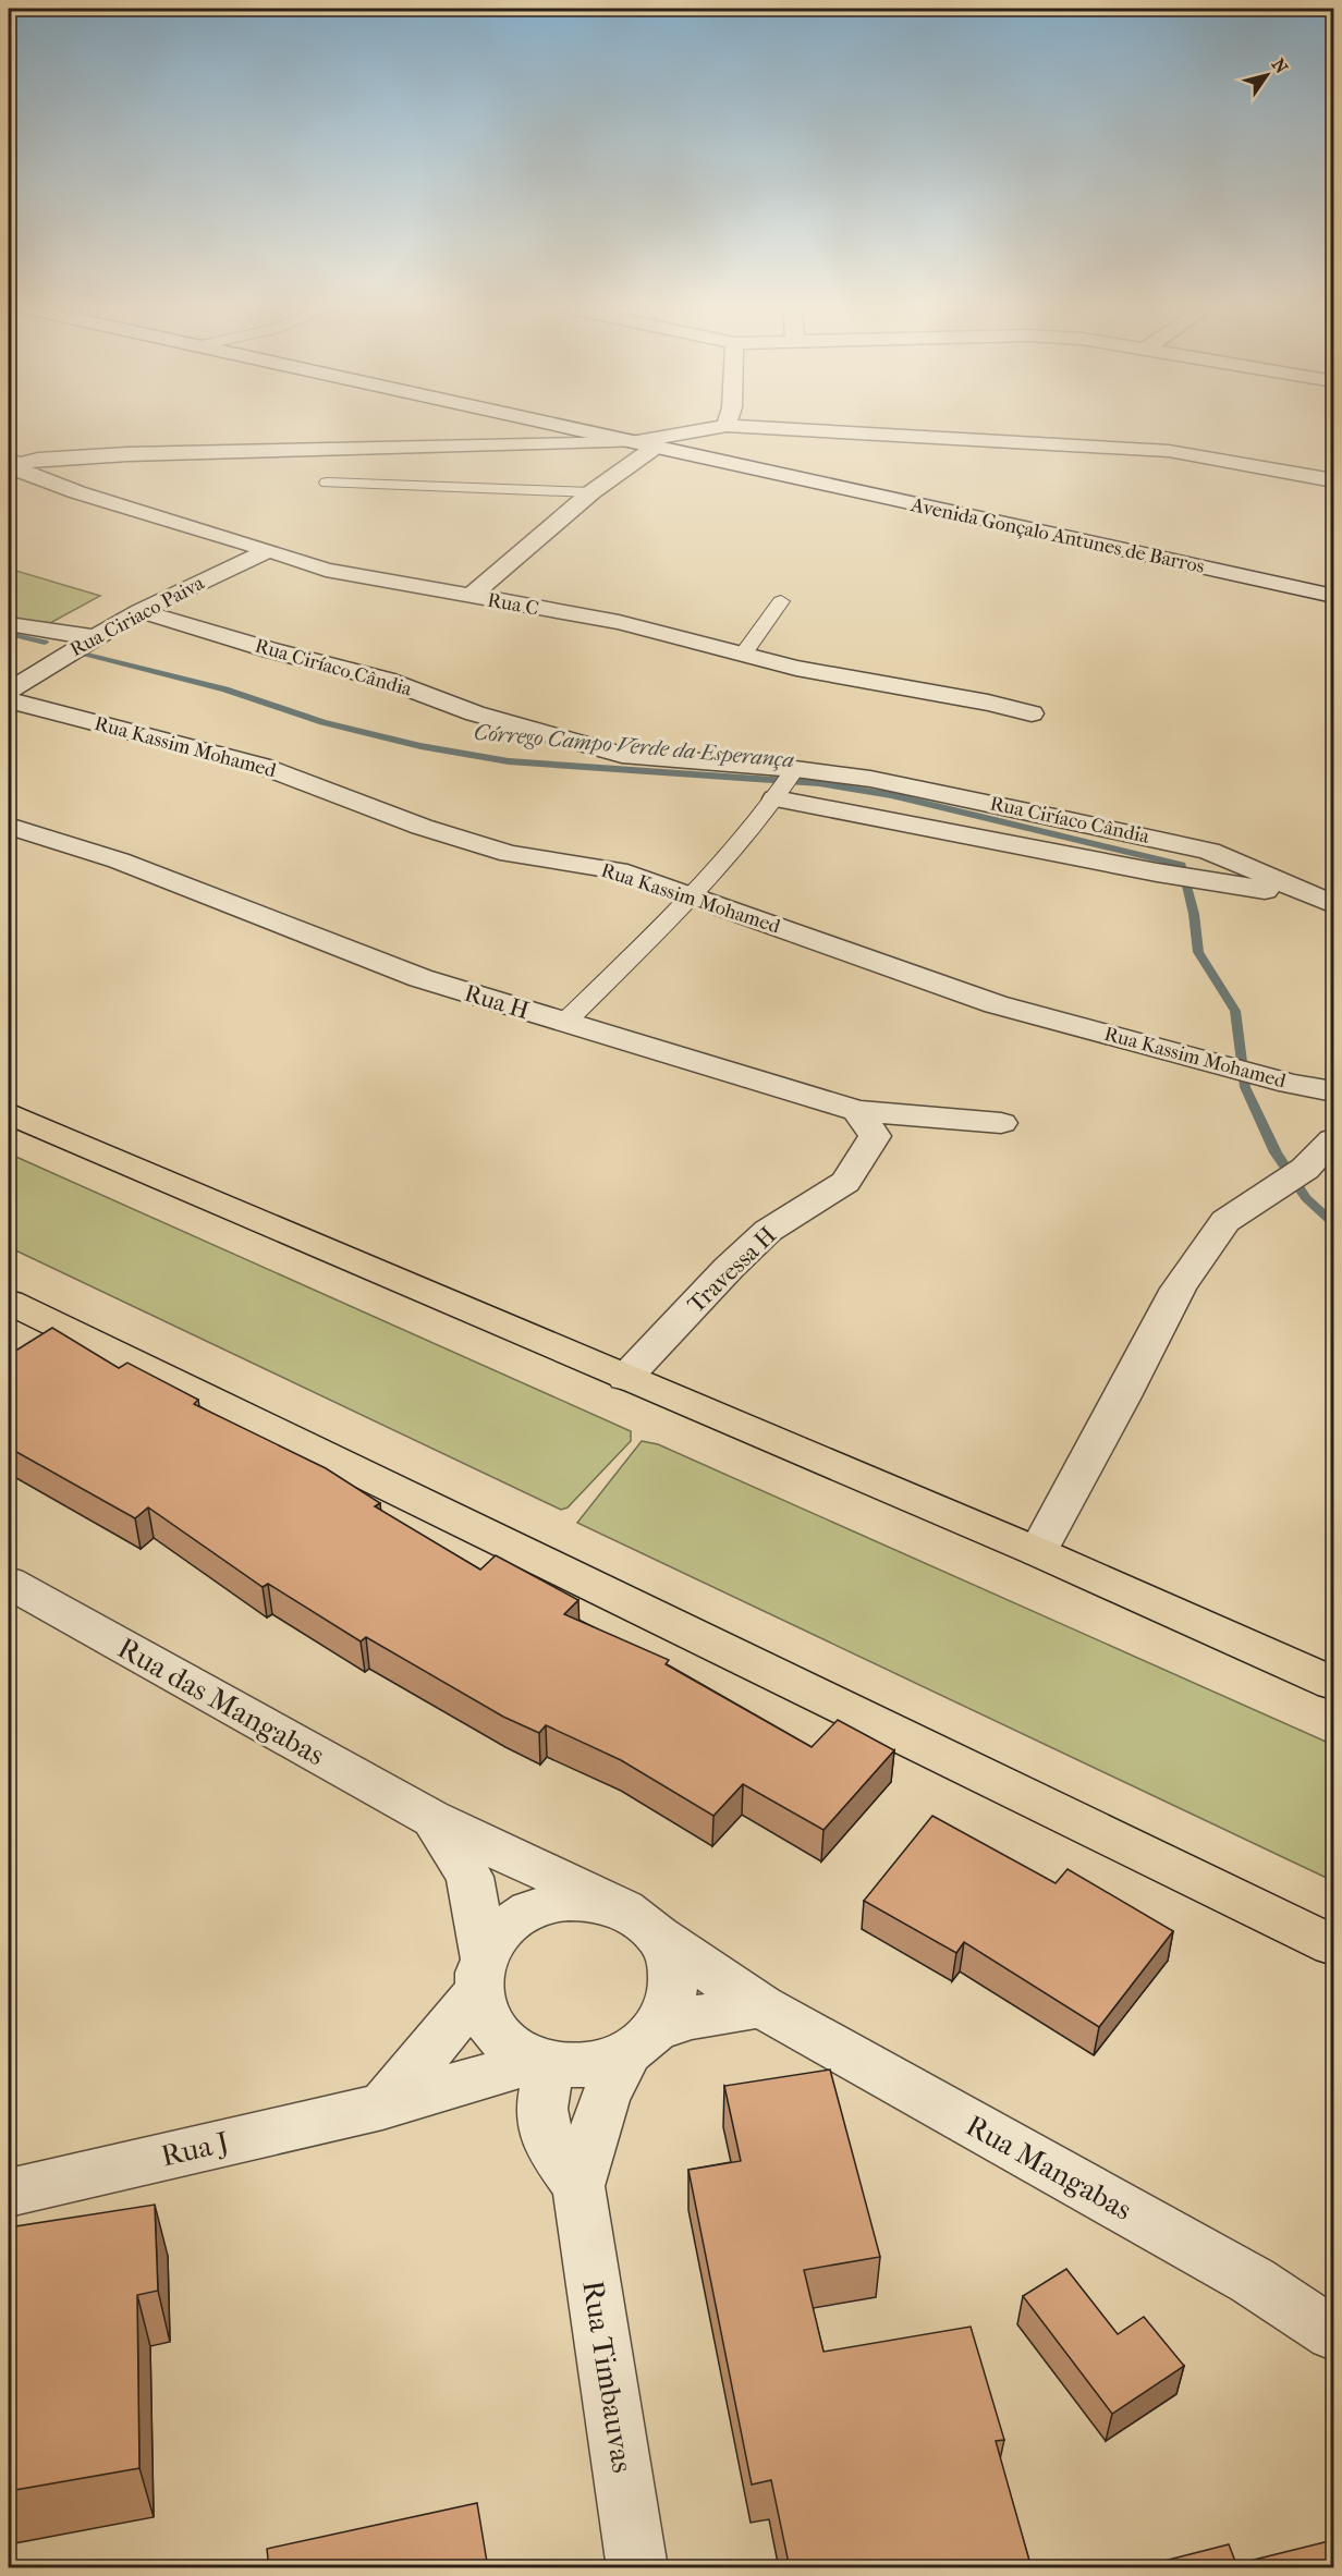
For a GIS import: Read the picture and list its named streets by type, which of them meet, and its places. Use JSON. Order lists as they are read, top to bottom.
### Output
{
  "streets": {
    "street": [
      "Avenida Gonçalo Antunes de Barros",
      "Rua C",
      "Rua Ciriaco Paiva",
      "Rua Ciríaco Cândia",
      "Rua Kassim Mohamed",
      "Rua H",
      "Travessa H",
      "Rua das Mangabas",
      "Rua J",
      "Rua Mangabas",
      "Rua Timbauvas"
    ]
  },
  "crossings": [
    ["Rua C", "Rua Ciriaco Paiva"],
    ["Rua Ciriaco Paiva", "Rua Ciríaco Cândia"],
    ["Rua H", "Travessa H"],
    ["Rua das Mangabas", "Rua J"],
    ["Rua das Mangabas", "Rua Mangabas"],
    ["Rua J", "Rua Mangabas"]
  ],
  "water": ["Córrego Campo Verde da Esperança"],
  "north": "top right"
}
